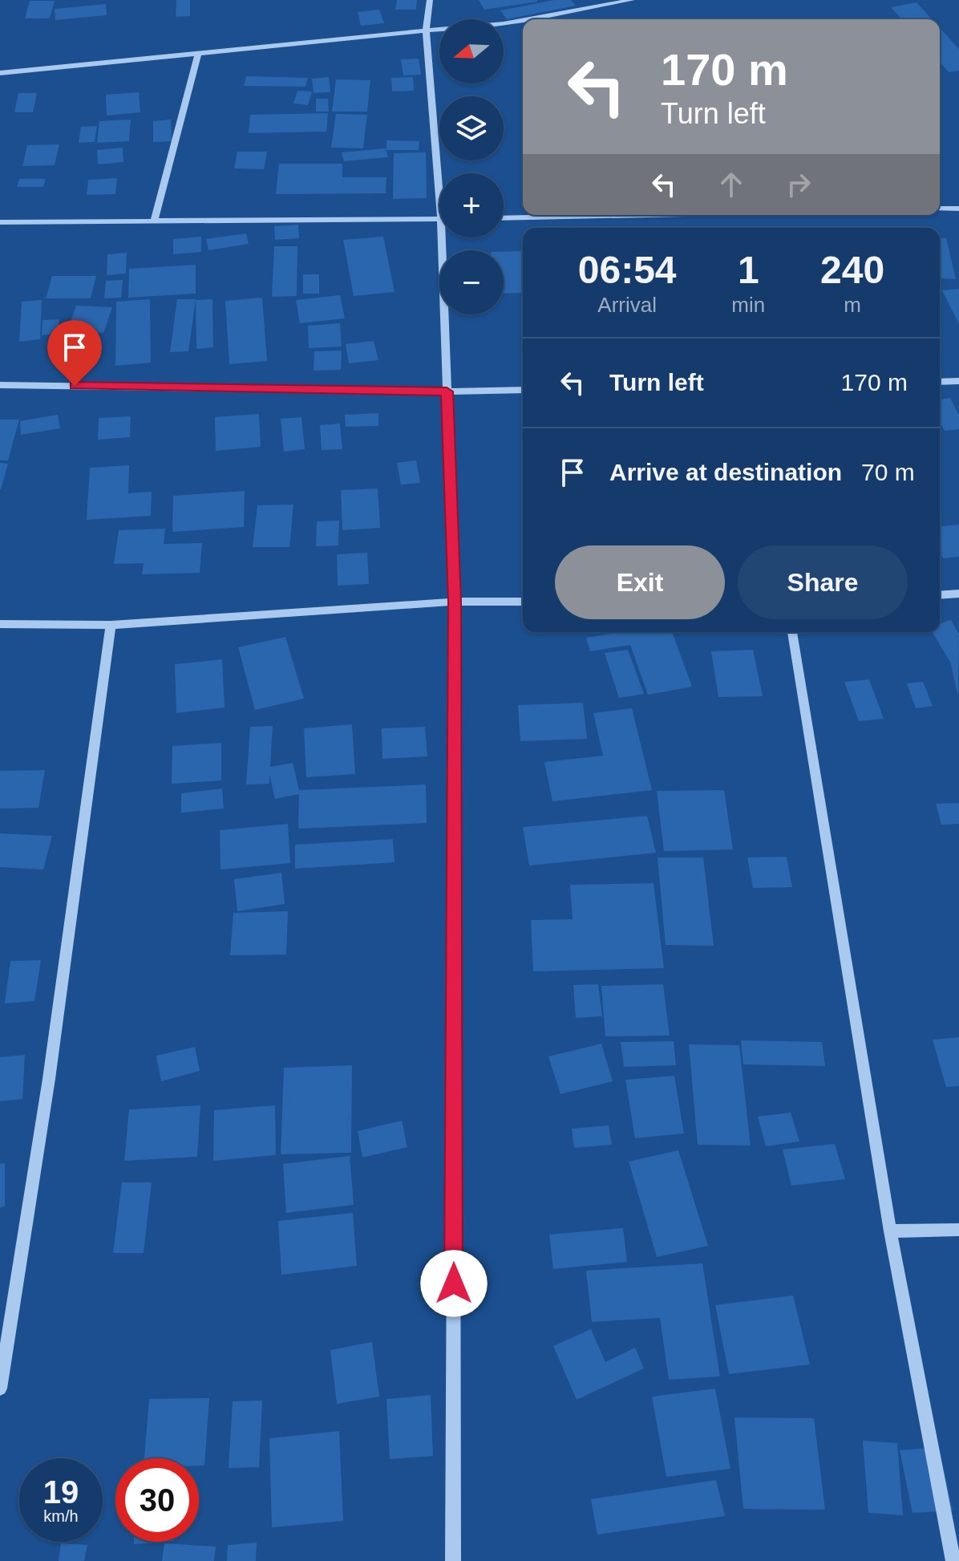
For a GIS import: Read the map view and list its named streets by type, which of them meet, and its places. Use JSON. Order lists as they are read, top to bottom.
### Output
{
  "north": "left",
  "page": {
    "map_buttons": ["+", "−"],
    "turn": ["170 m", "Turn left"],
    "eta": [
      "06:54",
      "Arrival",
      "1",
      "min",
      "240",
      "m"
    ],
    "list": [
      {
        "name": "Turn left",
        "value": "170 m"
      },
      {
        "name": "Arrive at destination",
        "value": "70 m"
      }
    ],
    "buttons": ["Exit", "Share"],
    "speed": "19 km/h",
    "limit": "30"
  }
}
